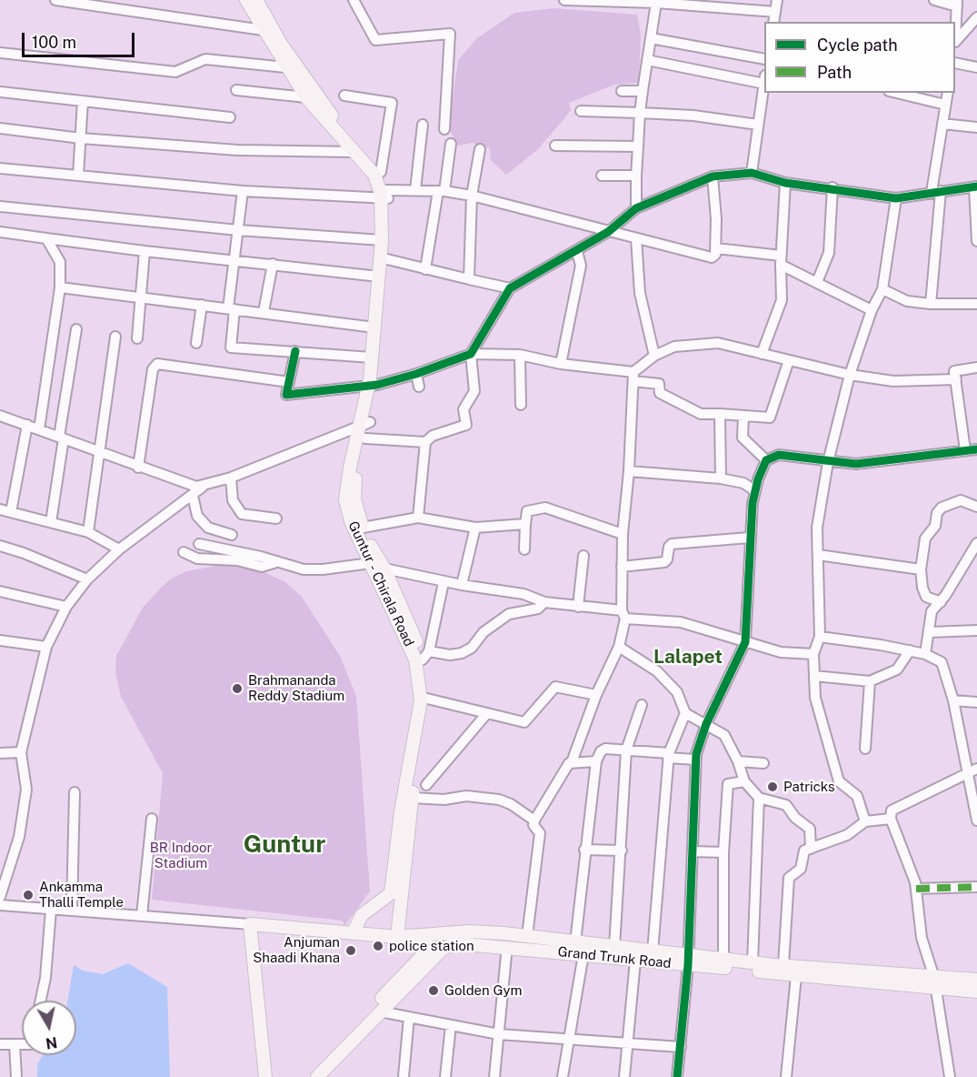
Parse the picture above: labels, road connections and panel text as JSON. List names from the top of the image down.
{
  "streets": {
    "main road": ["Guntur - Chirala Road", "Grand Trunk Road"]
  },
  "crossings": [
    ["Guntur - Chirala Road", "Grand Trunk Road"]
  ],
  "districts": ["Lalapet", "Guntur"],
  "parks": ["BR Indoor Stadium"],
  "places": [
    "Brahmananda Reddy Stadium",
    "Patricks",
    "Ankamma Thalli Temple",
    "police station",
    "Anjuman Shaadi Khana",
    "Golden Gym"
  ],
  "legend": ["Cycle path", "Path"],
  "scale_bar": "100 m",
  "north": "bottom"
}
